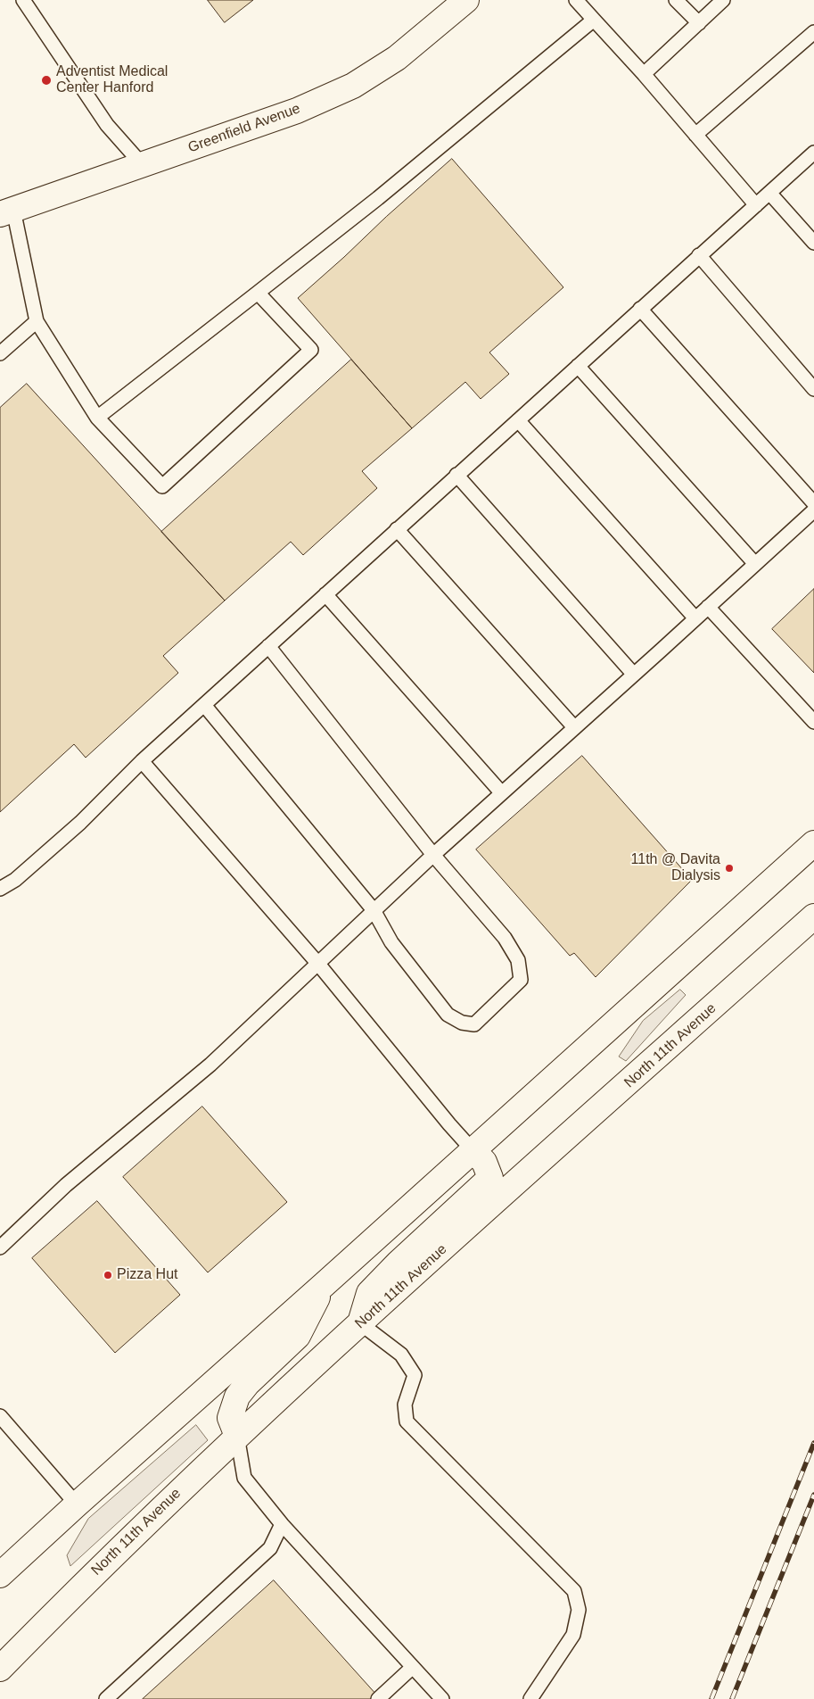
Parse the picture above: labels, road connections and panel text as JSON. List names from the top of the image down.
{
  "streets": {
    "main road": ["Greenfield Avenue", "North 11th Avenue"]
  },
  "places": ["Adventist Medical Center Hanford", "11th @ Davita Dialysis", "Pizza Hut"]
}
